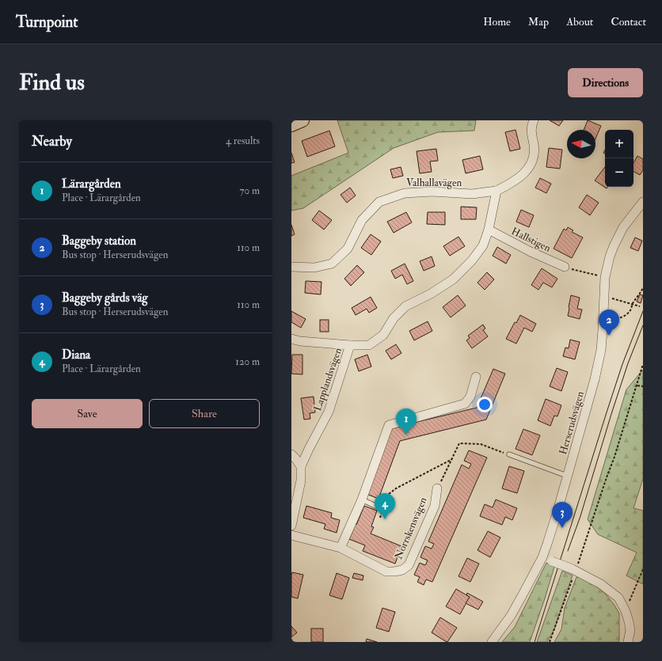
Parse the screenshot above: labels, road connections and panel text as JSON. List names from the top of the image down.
{
  "streets": {
    "street": [
      "Valhallavägen",
      "Hallstigen",
      "Lapplandsvägen",
      "Herserudsvägen",
      "Norrskensvägen"
    ]
  },
  "crossings": [
    ["Valhallavägen", "Lapplandsvägen"],
    ["Hallstigen", "Lapplandsvägen"]
  ],
  "north": "left",
  "page": {
    "header": "Turnpoint",
    "nav": [
      "Home",
      "Map",
      "About",
      "Contact"
    ],
    "buttons": [
      "Directions",
      ["Save", "Share"]
    ],
    "title": "Find us",
    "heading": ["Nearby", "4 results"],
    "map_buttons": ["+", "−"],
    "list": [
      {
        "mark": "1",
        "name": "Lärargården",
        "note": "Place · Lärargården",
        "value": "70 m"
      },
      {
        "mark": "2",
        "name": "Baggeby station",
        "note": "Bus stop · Herserudsvägen",
        "value": "110 m"
      },
      {
        "mark": "3",
        "name": "Baggeby gårds väg",
        "note": "Bus stop · Herserudsvägen",
        "value": "110 m"
      },
      {
        "mark": "4",
        "name": "Diana",
        "note": "Place · Lärargården",
        "value": "120 m"
      }
    ],
    "pins": [
      "2",
      "1",
      "4",
      "3"
    ]
  }
}
